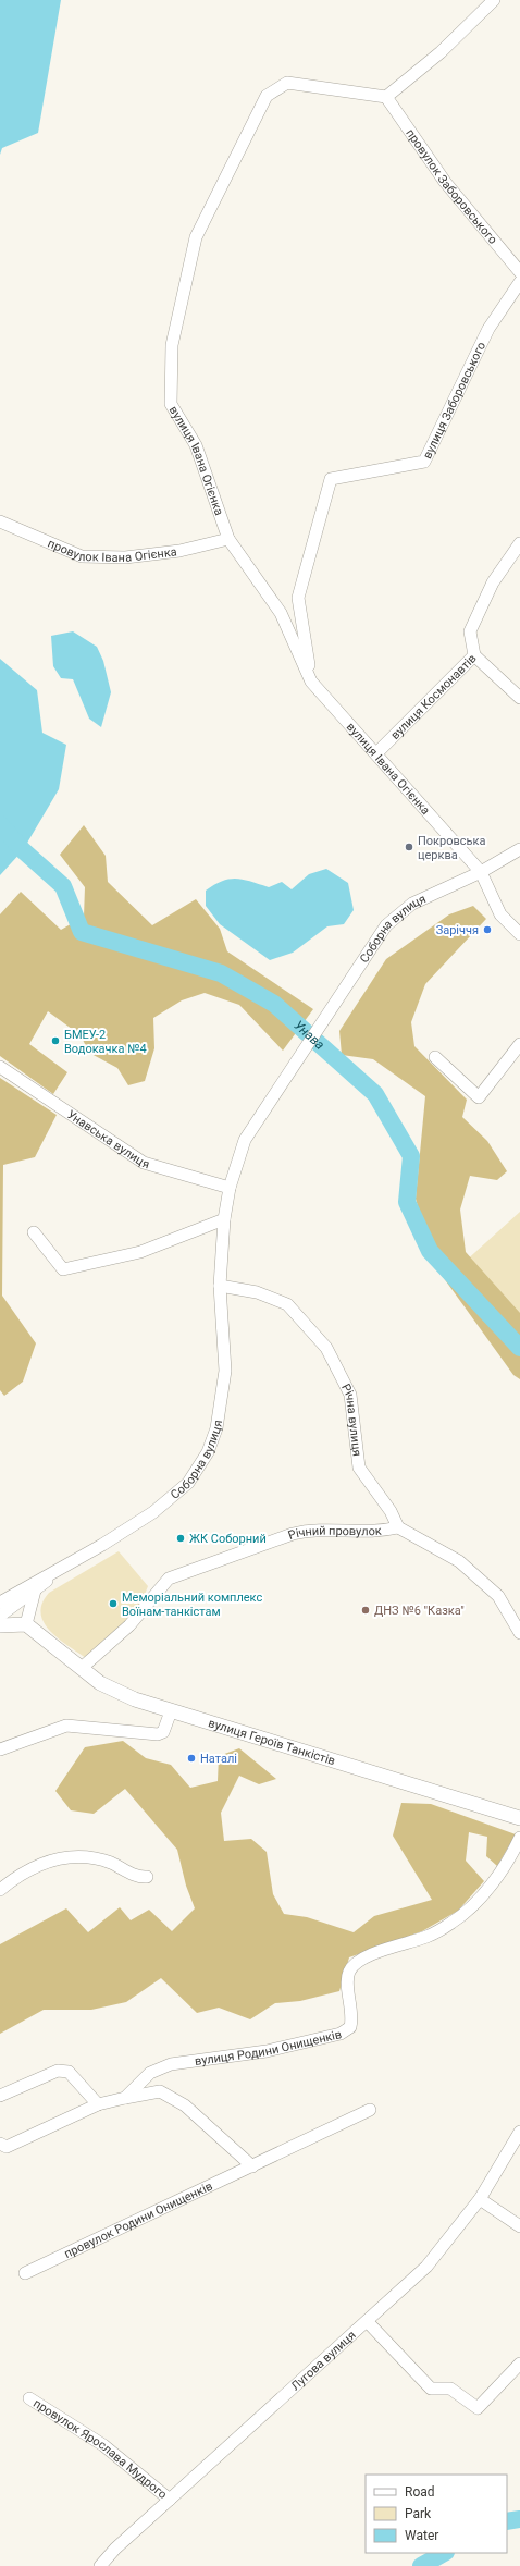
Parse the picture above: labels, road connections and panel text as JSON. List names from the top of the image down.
{
  "streets": {
    "main road": ["вулиця Героїв Танкістів"],
    "street": [
      "провулок Заборовського",
      "вулиця Заборовського",
      "вулиця Івана Огієнка",
      "провулок Івана Огієнка",
      "вулиця Космонавтів",
      "Соборна вулиця",
      "Унавська вулиця",
      "Річна вулиця",
      "Річний провулок",
      "вулиця Родини Онищенків",
      "провулок Родини Онищенків",
      "Лугова вулиця",
      "провулок Ярослава Мудрого"
    ]
  },
  "crossings": [
    ["провулок Заборовського", "вулиця Івана Огієнка"],
    ["вулиця Заборовського", "вулиця Івана Огієнка"],
    ["вулиця Івана Огієнка", "провулок Івана Огієнка"],
    ["вулиця Івана Огієнка", "вулиця Космонавтів"],
    ["вулиця Івана Огієнка", "Соборна вулиця"],
    ["Соборна вулиця", "Унавська вулиця"],
    ["Соборна вулиця", "Річна вулиця"],
    ["Річна вулиця", "Річний провулок"],
    ["Річний провулок", "вулиця Героїв Танкістів"],
    ["Лугова вулиця", "провулок Ярослава Мудрого"]
  ],
  "water": ["Унава"],
  "places": [
    "Покровська церква",
    "Заріччя",
    "БМЕУ-2 Водокачка №4",
    "ЖК Соборний",
    "Меморіальний комплекс Воїнам-танкістам",
    "ДНЗ №6 \"Казка\"",
    "Наталі"
  ],
  "legend": ["Road", "Park", "Water"]
}
